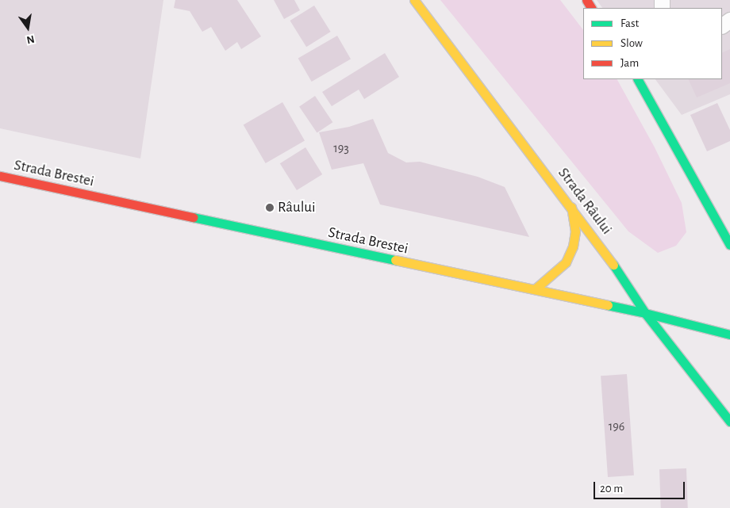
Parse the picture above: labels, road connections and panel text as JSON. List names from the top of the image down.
{
  "streets": {
    "main road": ["Strada Brestei", "Strada Râului"]
  },
  "crossings": [
    ["Strada Brestei", "Strada Râului"]
  ],
  "places": ["Râului"],
  "house_numbers": ["193", "196"],
  "legend": ["Fast", "Slow", "Jam"],
  "scale_bar": "20 m",
  "north": "bottom"
}
